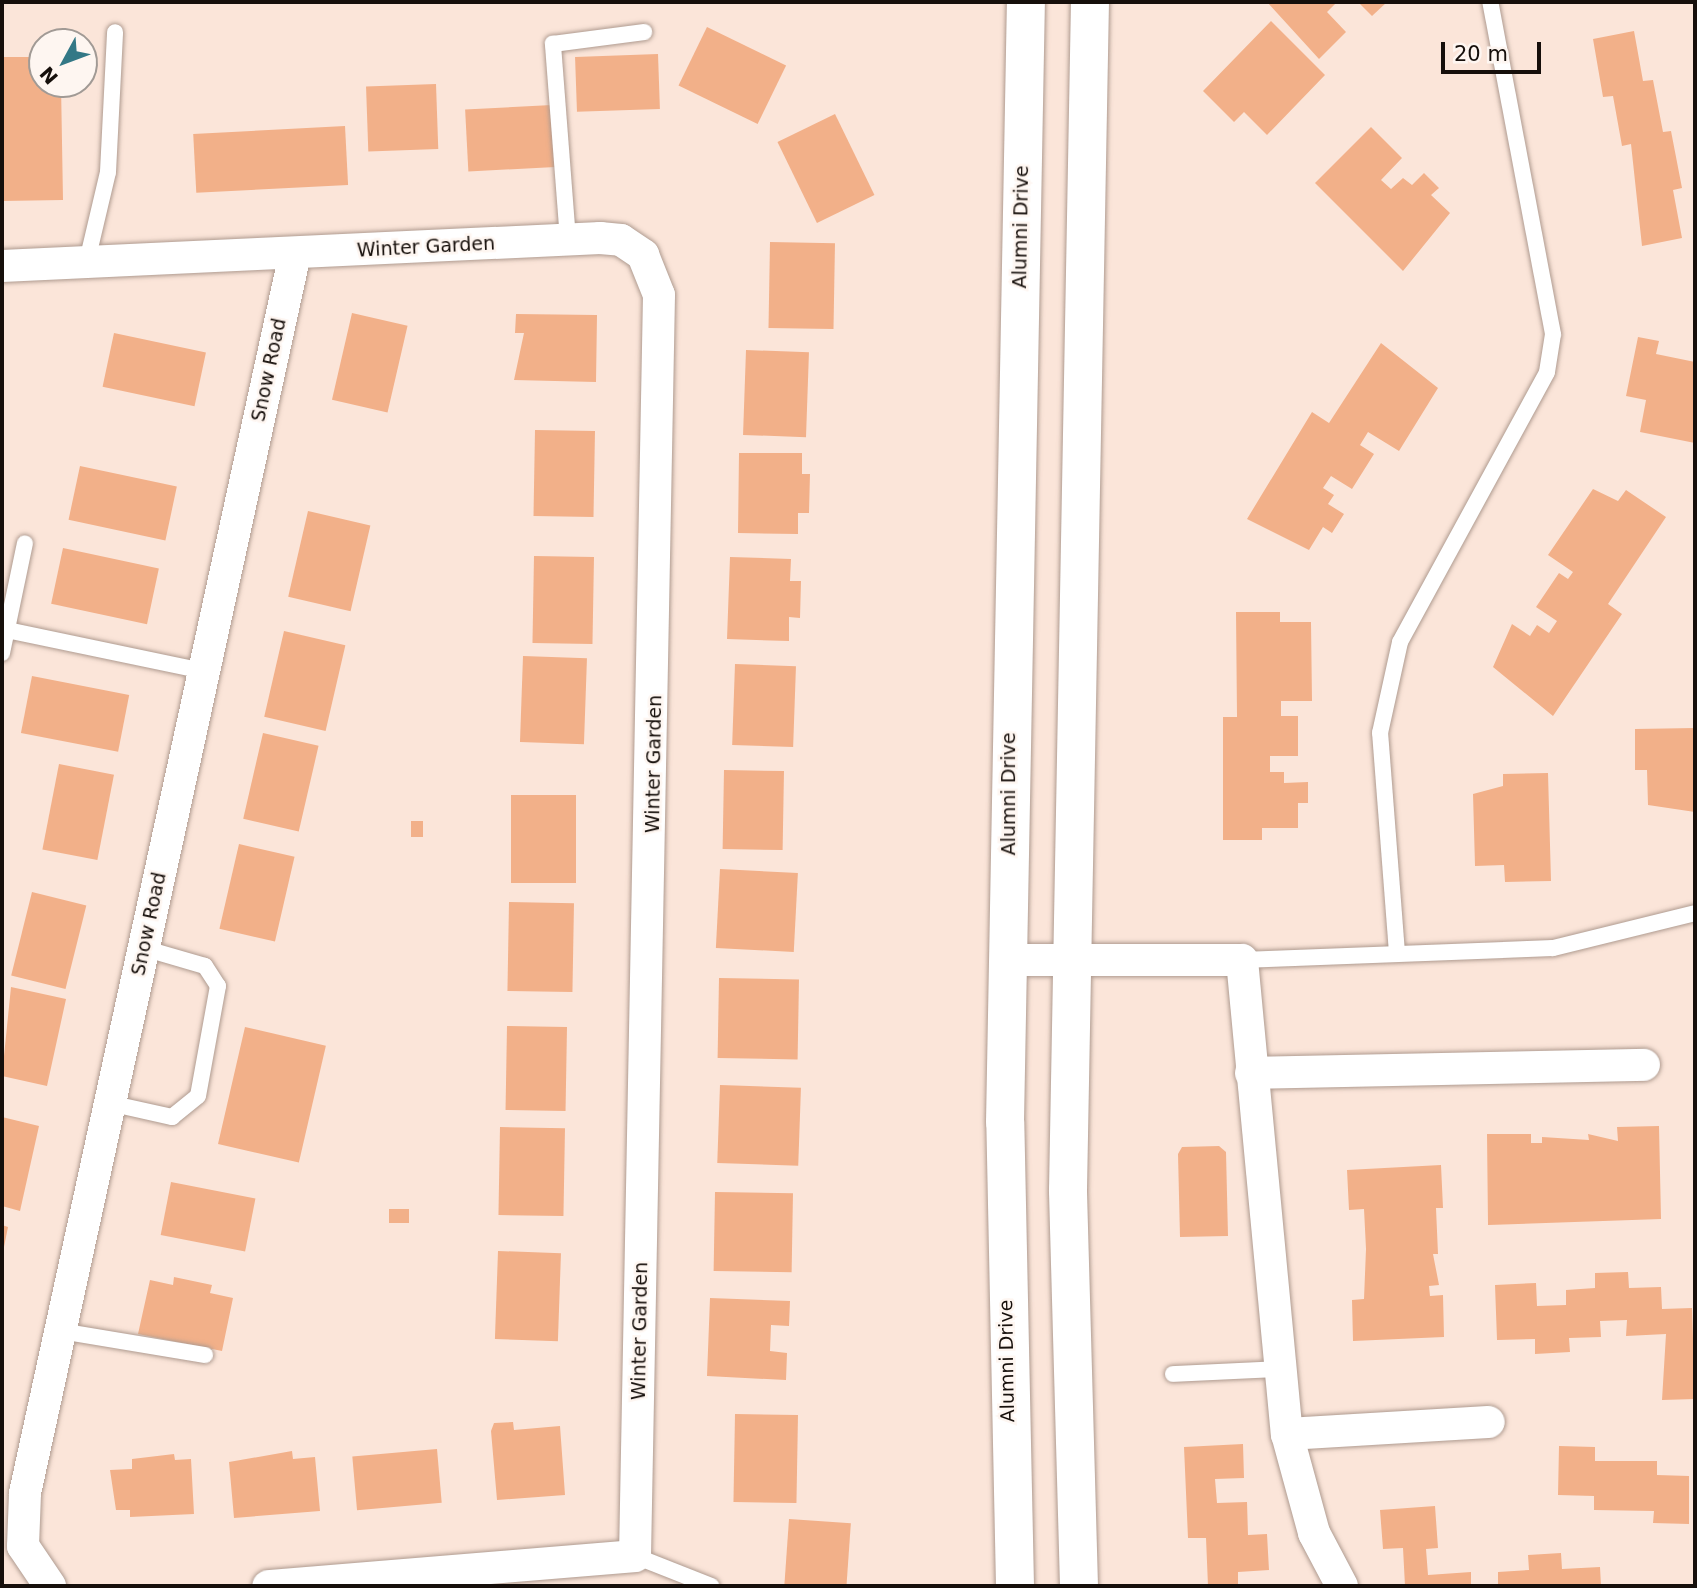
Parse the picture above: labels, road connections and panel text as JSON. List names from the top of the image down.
{
  "streets": {
    "main road": ["Alumni Drive"],
    "street": ["Winter Garden", "Snow Road"]
  },
  "crossings": [
    ["Winter Garden", "Snow Road"]
  ],
  "scale_bar": "20 m",
  "north": "bottom left"
}
